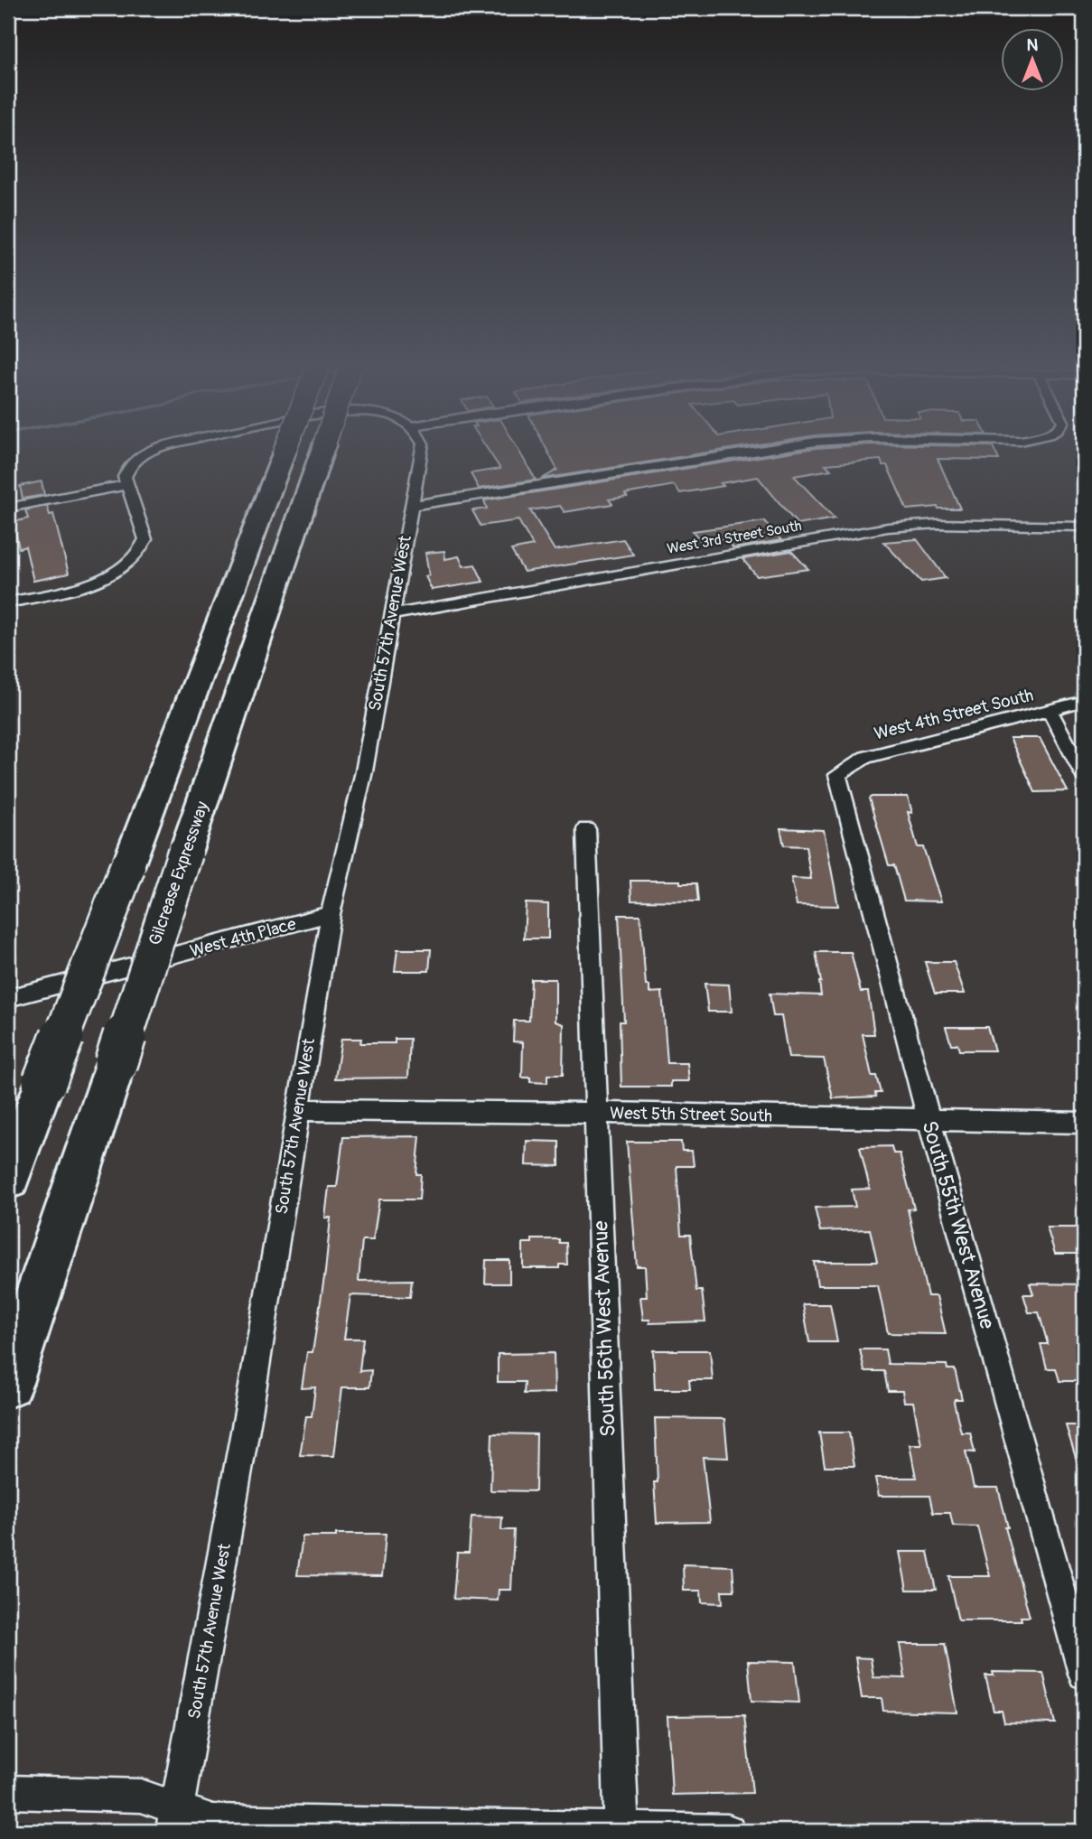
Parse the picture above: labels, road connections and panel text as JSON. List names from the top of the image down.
{
  "streets": {
    "highway": ["Gilcrease Expressway"],
    "street": [
      "West 3rd Street South",
      "South 57th Avenue West",
      "West 4th Street South",
      "West 4th Place",
      "West 5th Street South",
      "South 55th West Avenue",
      "South 56th West Avenue"
    ]
  },
  "crossings": [
    ["West 3rd Street South", "South 57th Avenue West"],
    ["South 57th Avenue West", "West 4th Place"],
    ["South 57th Avenue West", "West 5th Street South"],
    ["West 4th Street South", "South 55th West Avenue"],
    ["West 5th Street South", "South 55th West Avenue"],
    ["West 5th Street South", "South 56th West Avenue"]
  ],
  "north": "top"
}
